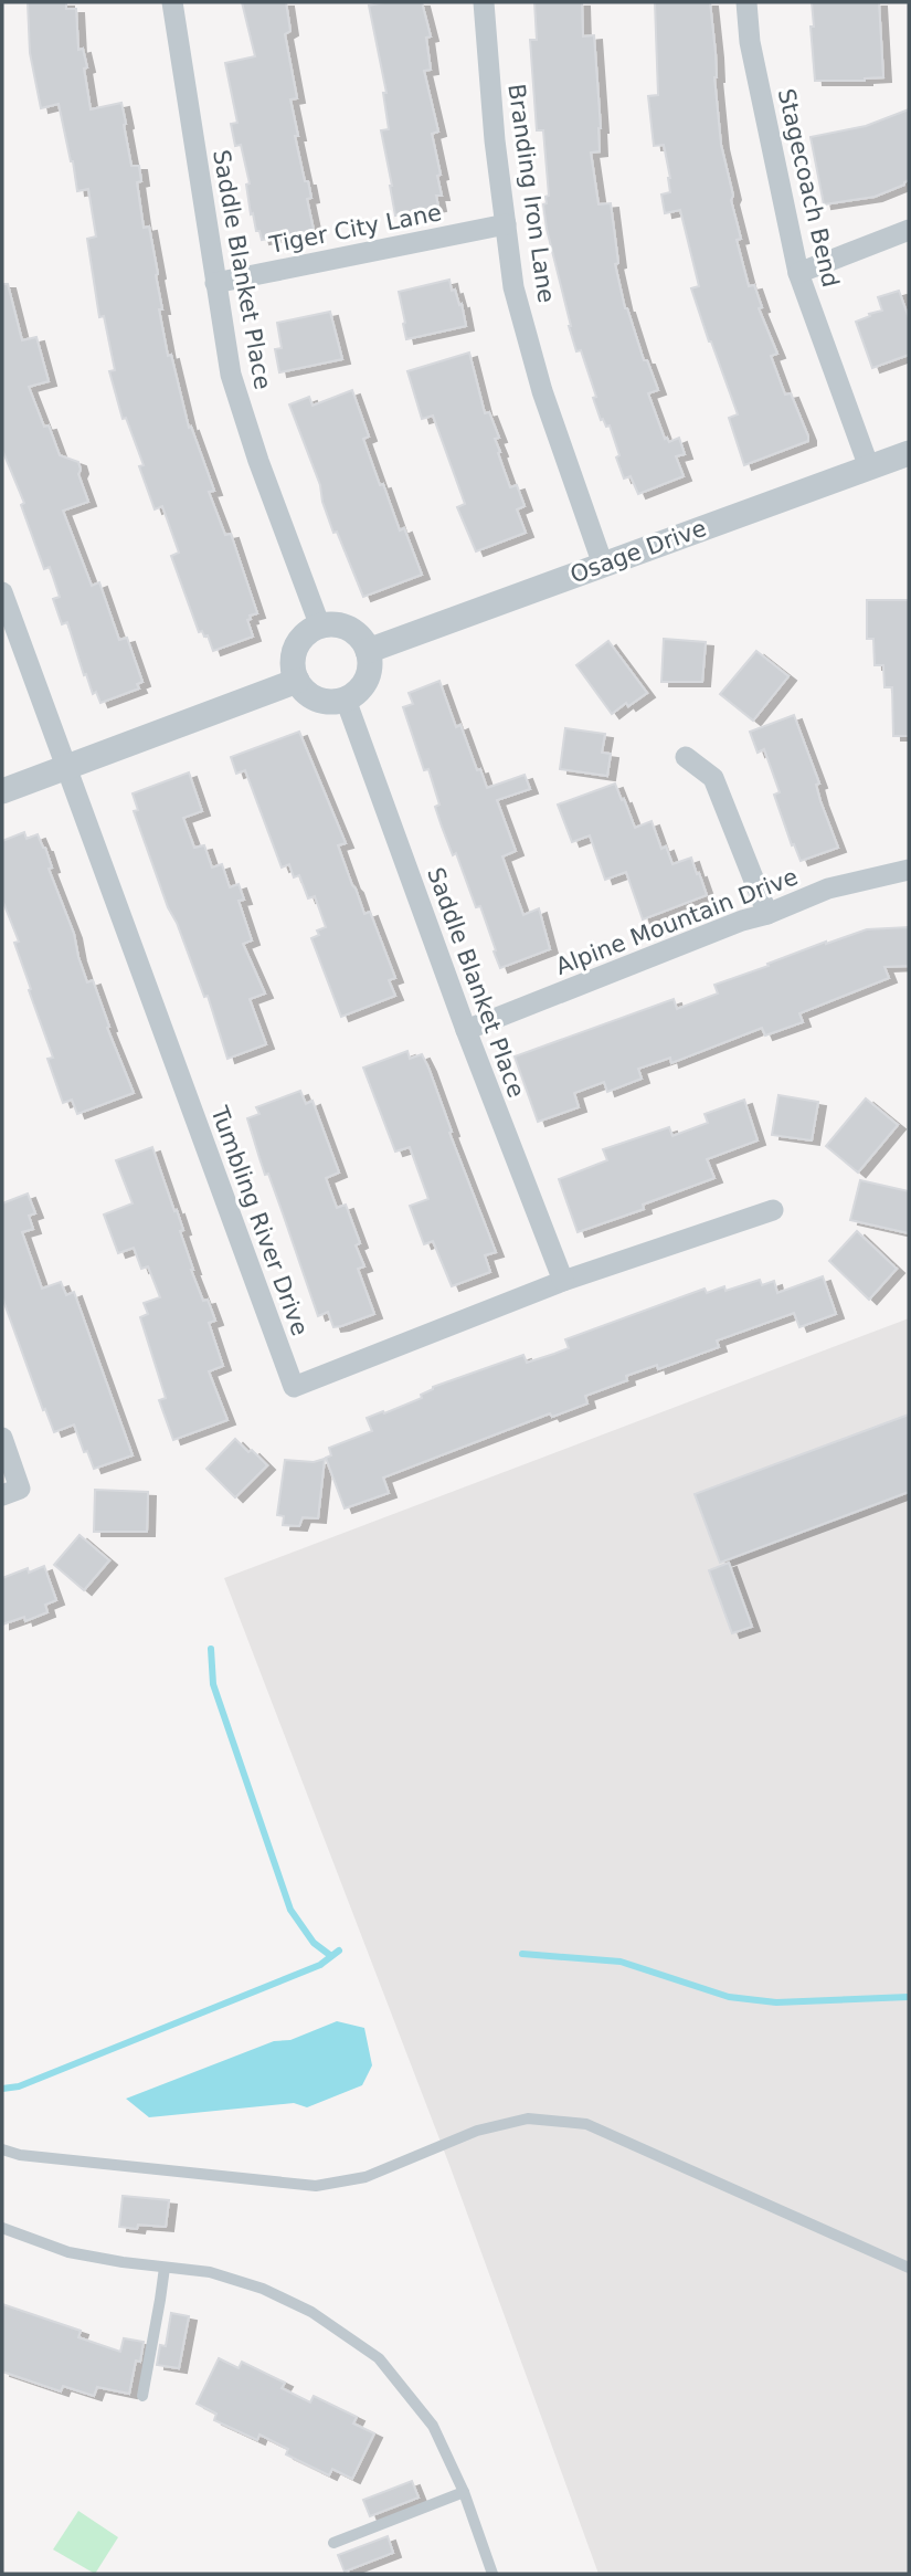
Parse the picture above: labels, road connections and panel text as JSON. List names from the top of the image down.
{
  "streets": {
    "street": [
      "Stagecoach Bend",
      "Branding Iron Lane",
      "Tiger City Lane",
      "Saddle Blanket Place",
      "Osage Drive",
      "Alpine Mountain Drive",
      "Tumbling River Drive"
    ]
  },
  "crossings": [
    ["Stagecoach Bend", "Osage Drive"],
    ["Branding Iron Lane", "Tiger City Lane"],
    ["Branding Iron Lane", "Osage Drive"],
    ["Tiger City Lane", "Saddle Blanket Place"],
    ["Saddle Blanket Place", "Osage Drive"],
    ["Saddle Blanket Place", "Alpine Mountain Drive"],
    ["Saddle Blanket Place", "Tumbling River Drive"]
  ]
}
